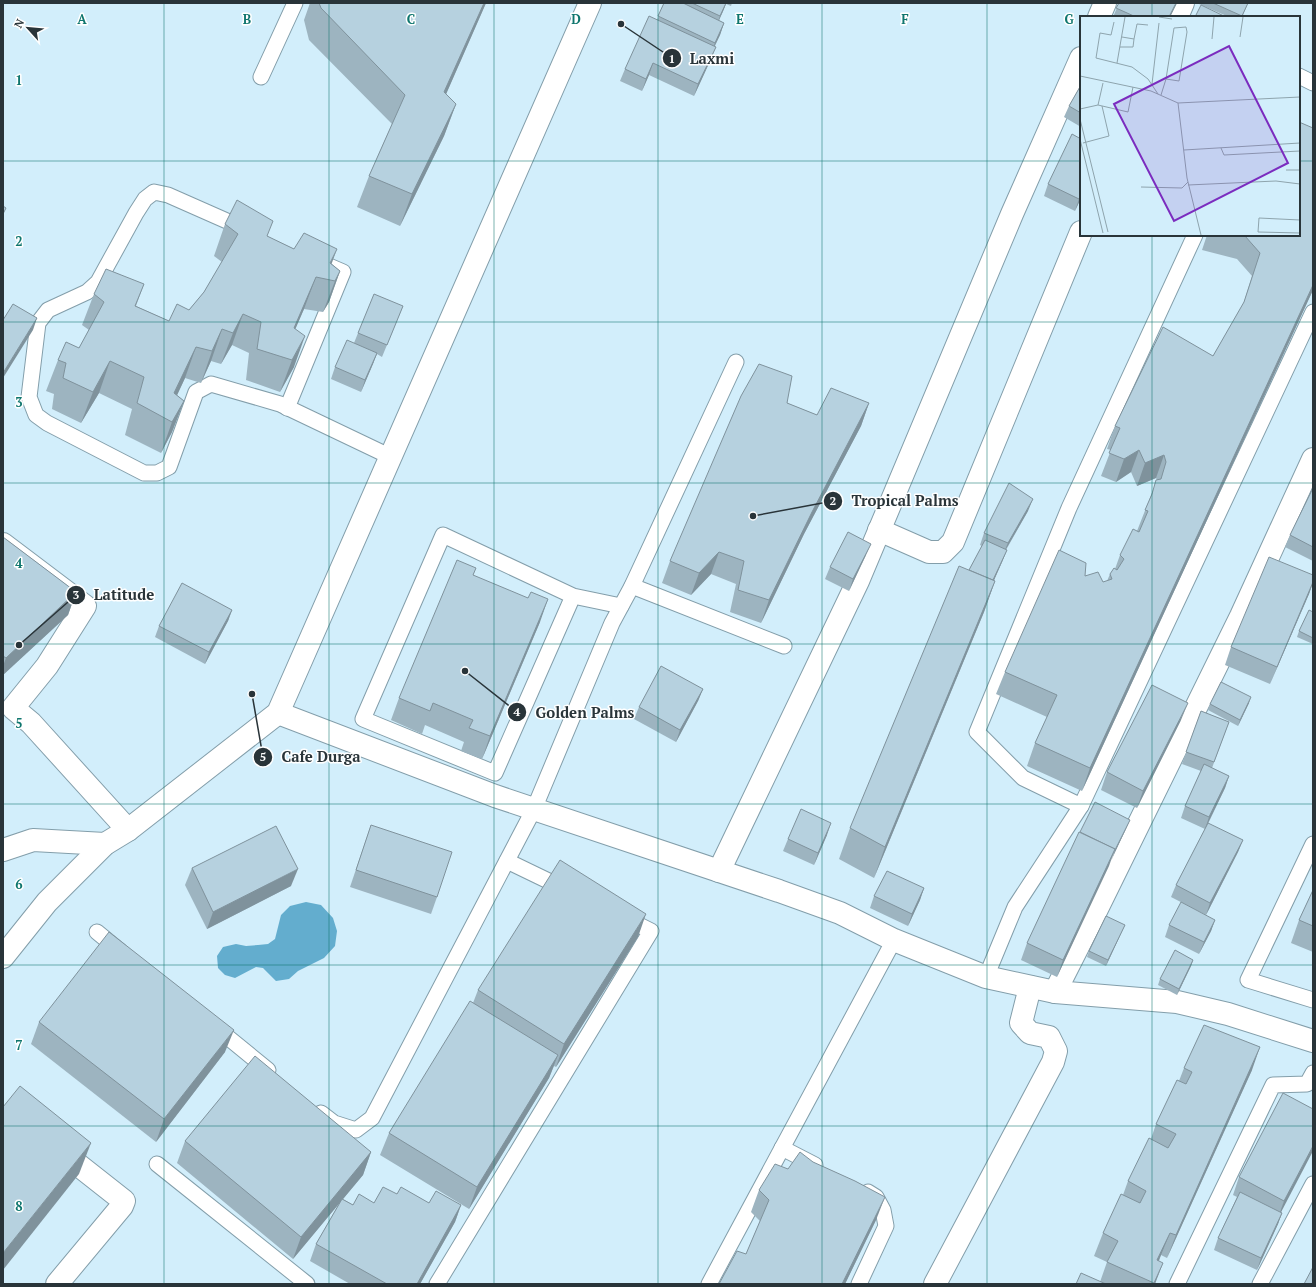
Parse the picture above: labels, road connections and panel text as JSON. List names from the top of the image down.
{
  "places": [
    "Laxmi",
    "Tropical Palms",
    "Latitude",
    "Golden Palms",
    "Cafe Durga"
  ],
  "north": "top left",
  "grid": {
    "columns": [
      "A",
      "B",
      "C",
      "D",
      "E",
      "F",
      "G"
    ],
    "rows": [
      "1",
      "2",
      "3",
      "4",
      "5",
      "6",
      "7",
      "8"
    ]
  }
}
